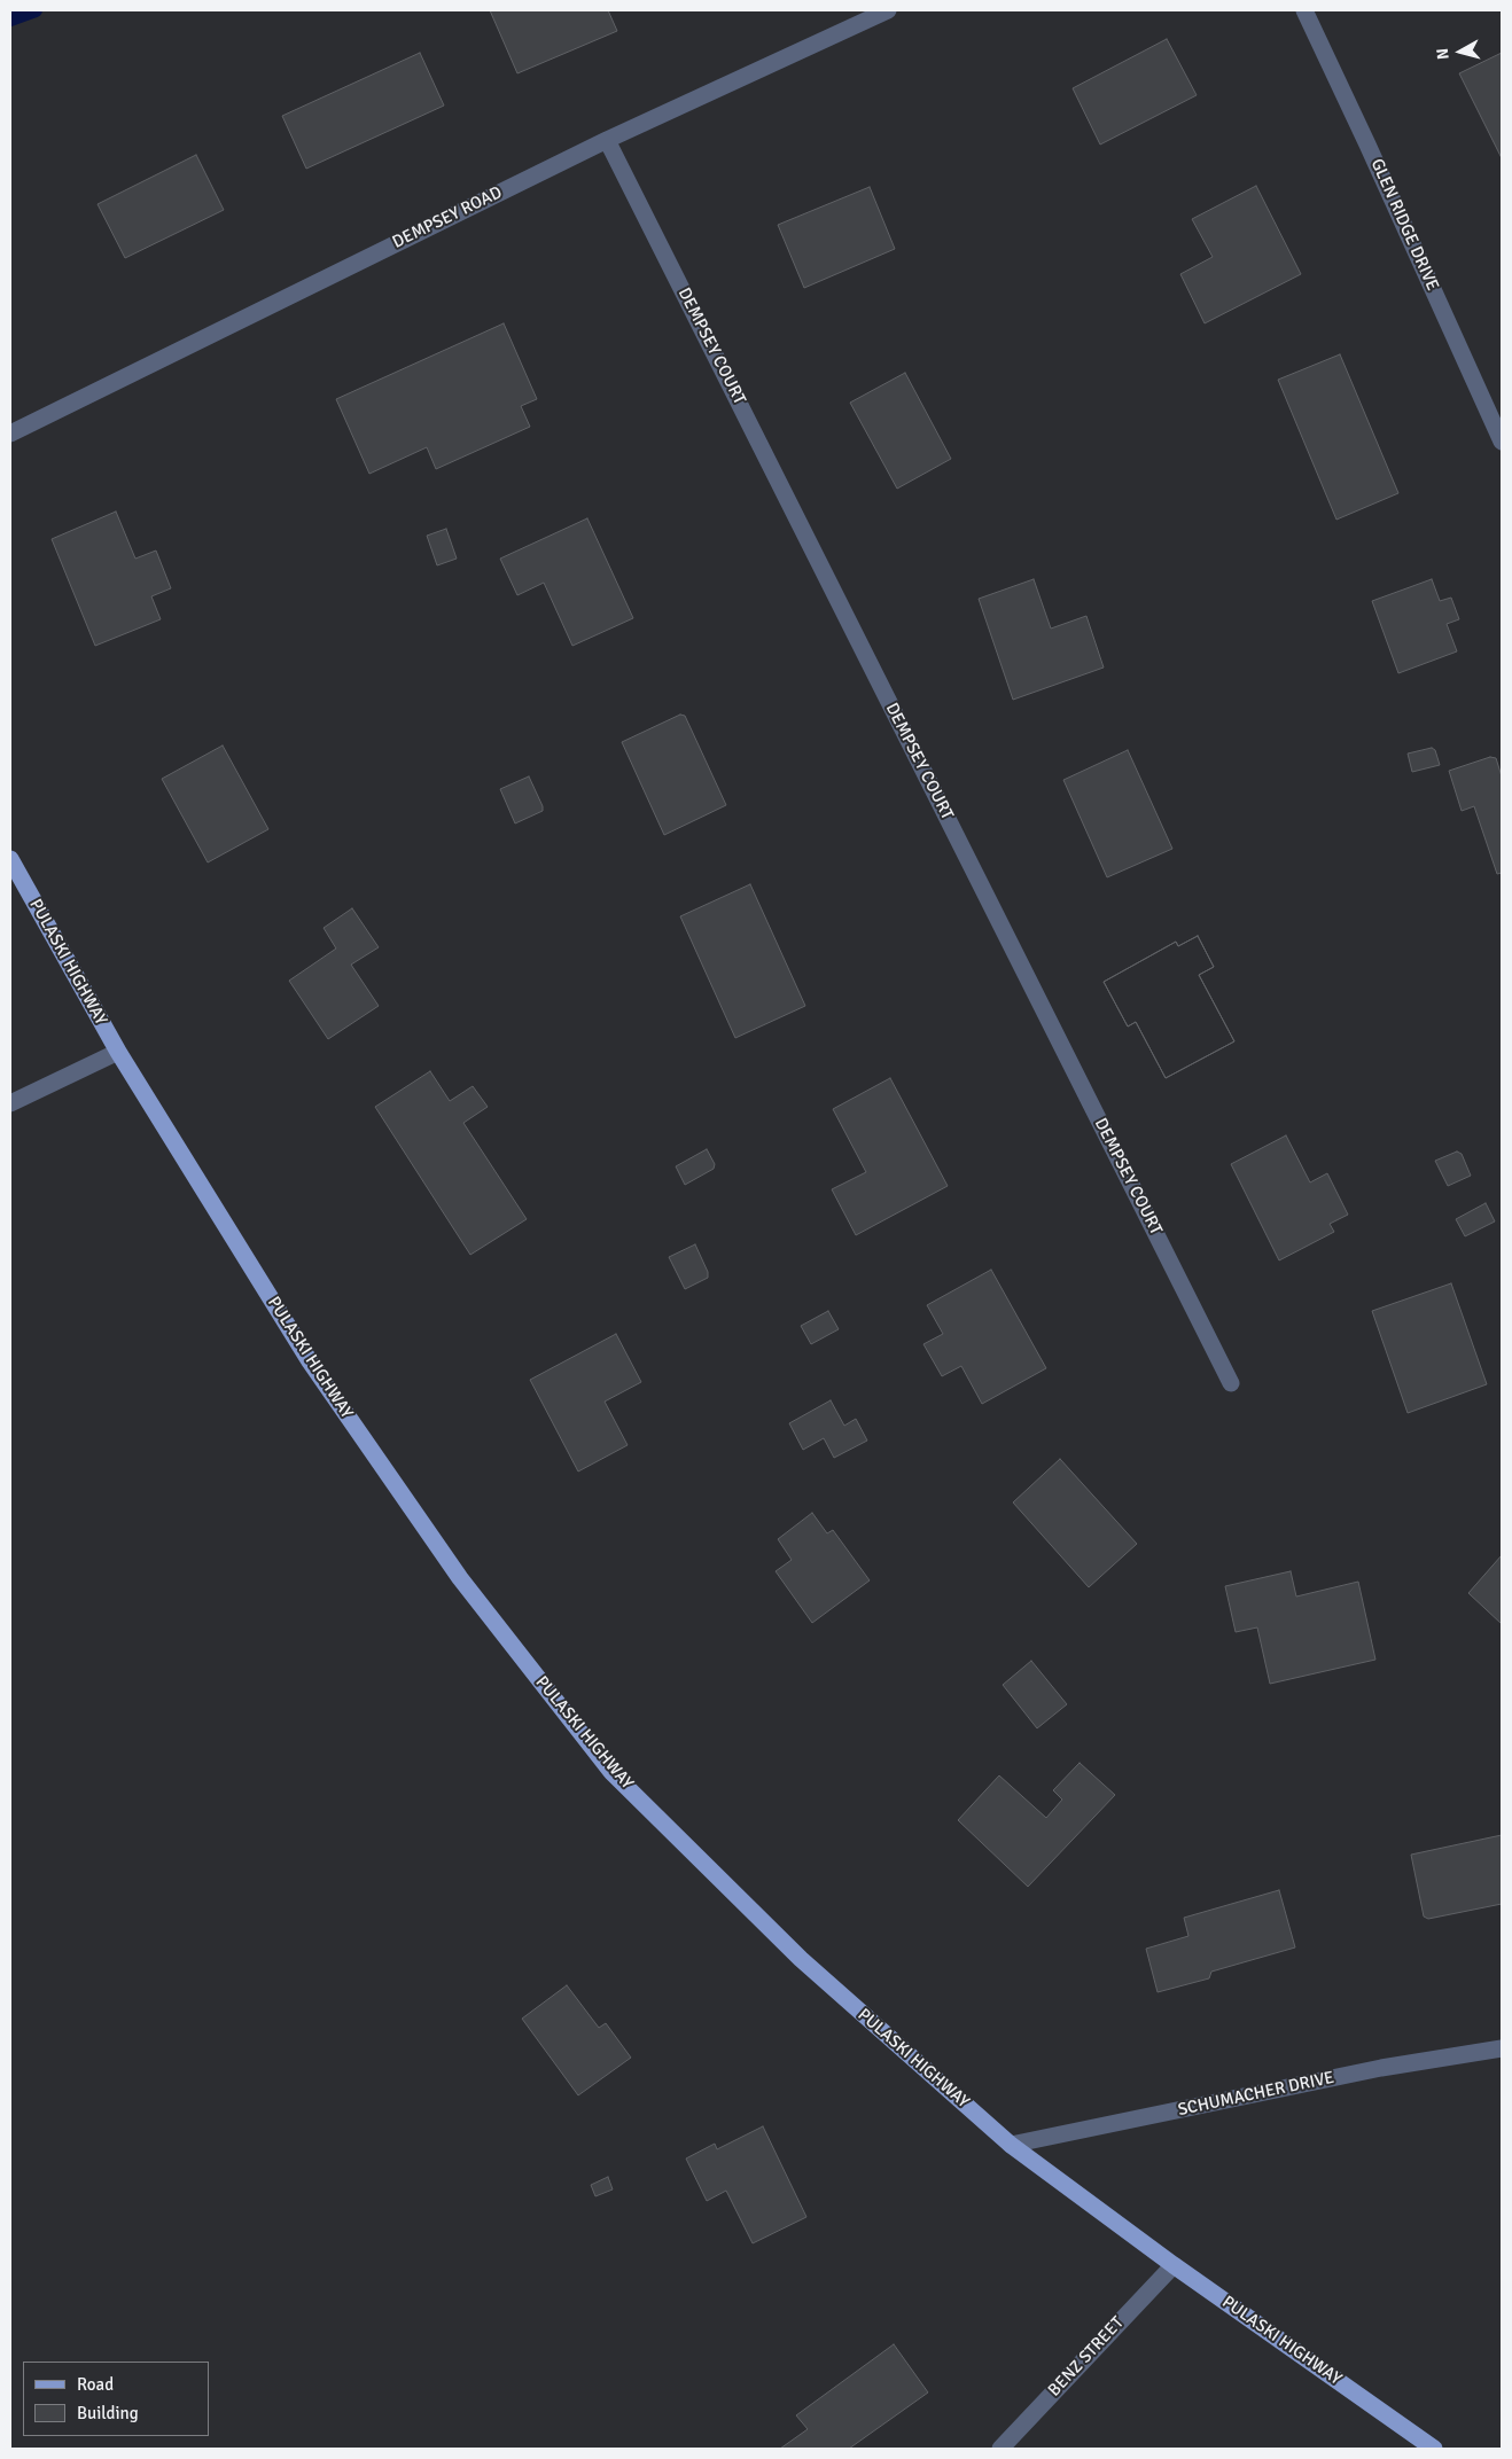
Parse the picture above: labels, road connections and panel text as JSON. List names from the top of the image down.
{
  "streets": {
    "main road": ["PULASKI HIGHWAY"],
    "street": [
      "DEMPSEY ROAD",
      "GLEN RIDGE DRIVE",
      "DEMPSEY COURT",
      "SCHUMACHER DRIVE",
      "BENZ STREET"
    ]
  },
  "crossings": [
    ["DEMPSEY ROAD", "DEMPSEY COURT"],
    ["PULASKI HIGHWAY", "SCHUMACHER DRIVE"],
    ["PULASKI HIGHWAY", "BENZ STREET"]
  ],
  "legend": ["Road", "Building"],
  "north": "left"
}
